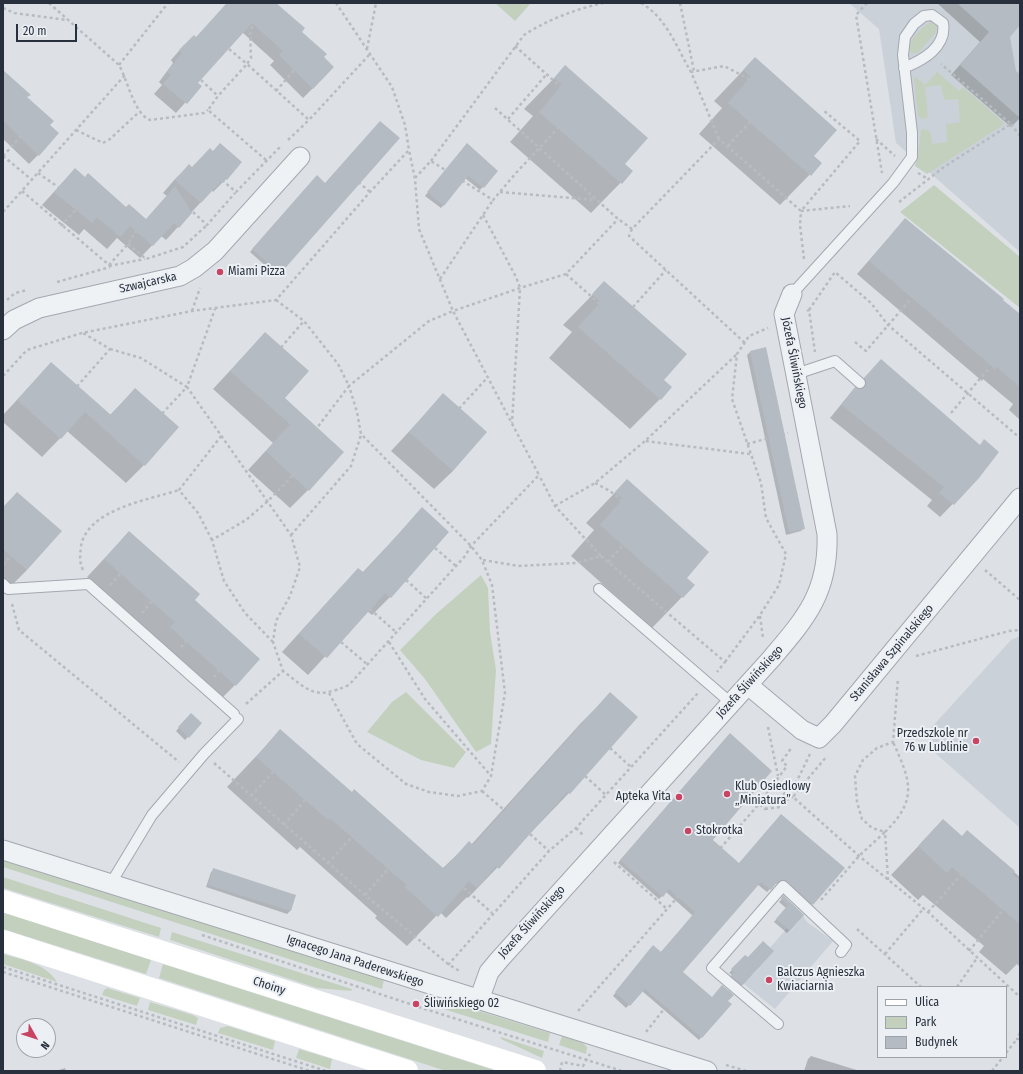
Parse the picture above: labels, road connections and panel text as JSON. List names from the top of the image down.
{
  "streets": {
    "street": [
      "Szwajcarska",
      "Józefa Śliwińskiego",
      "Stanisława Szpinalskiego",
      "Ignacego Jana Paderewskiego",
      "Choiny"
    ]
  },
  "crossings": [
    ["Józefa Śliwińskiego", "Ignacego Jana Paderewskiego"]
  ],
  "places": [
    "Miami Pizza",
    "Przedszkole nr 76 w Lublinie",
    "Klub Osiedlowy „Miniatura”",
    "Apteka Vita",
    "Stokrotka",
    "Balczus Agnieszka Kwiaciarnia",
    "Śliwińskiego 02"
  ],
  "legend": ["Ulica", "Park", "Budynek"],
  "scale_bar": "20 m",
  "north": "bottom right"
}
